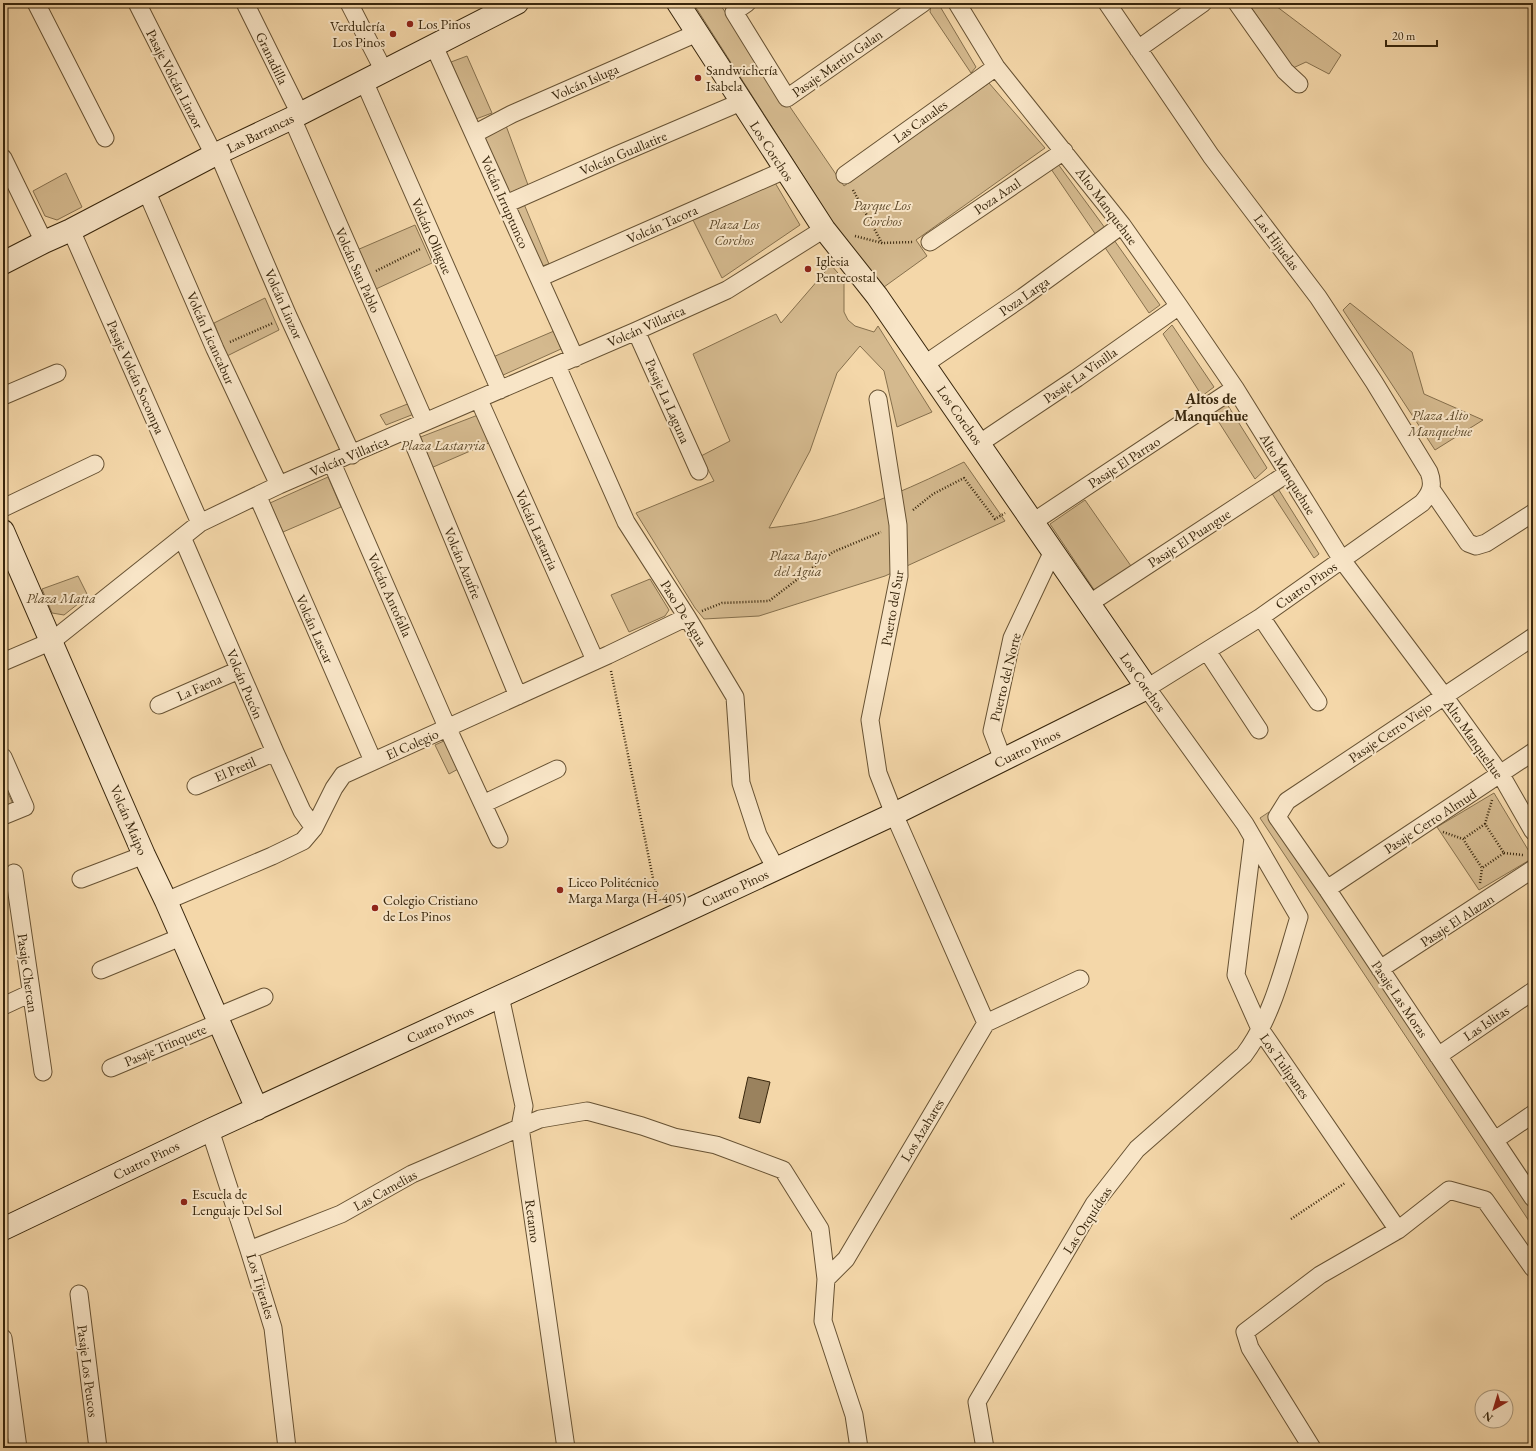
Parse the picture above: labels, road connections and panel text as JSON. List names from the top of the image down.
{
  "streets": {
    "street": [
      "Granadilla",
      "Pasaje Martin Galan",
      "Pasaje Volcán Linzor",
      "Volcán Isluga",
      "Las Canales",
      "Las Barrancas",
      "Los Corchos",
      "Volcán Guallatire",
      "Poza Azul",
      "Volcán Irruptunco",
      "Alto Manquehue",
      "Volcán Tacora",
      "Volcán Ollague",
      "Las Hijuelas",
      "Volcán San Pablo",
      "Poza Larga",
      "Volcán Linzor",
      "Volcán Villarica",
      "Volcán Licancabur",
      "Pasaje La Vinilla",
      "Pasaje Volcán Socompa",
      "Pasaje La Laguna",
      "Pasaje El Parrao",
      "Volcán Lastarria",
      "Pasaje El Puangue",
      "Volcán Azufre",
      "Cuatro Pinos",
      "Volcán Antofalla",
      "Puerto del Sur",
      "Paso De Agua",
      "Volcán Lascar",
      "Puerto del Norte",
      "Volcán Pucón",
      "La Faena",
      "Pasaje Cerro Viejo",
      "El Colegio",
      "El Pretil",
      "Volcán Maipo",
      "Pasaje Cerro Almud",
      "Pasaje El Alazan",
      "Pasaje Chercan",
      "Pasaje Las Moras",
      "Las Islitas",
      "Pasaje Trinquete",
      "Los Tulipanes",
      "Los Azahares",
      "Las Camelias",
      "Las Orquídeas",
      "Retamo",
      "Los Tijerales",
      "Pasaje Los Peucos"
    ]
  },
  "crossings": [
    ["Granadilla", "Las Barrancas"],
    ["Granadilla", "Volcán San Pablo"],
    ["Pasaje Volcán Linzor", "Las Barrancas"],
    ["Pasaje Volcán Linzor", "Volcán Linzor"],
    ["Volcán Isluga", "Los Corchos"],
    ["Volcán Isluga", "Volcán Irruptunco"],
    ["Las Canales", "Alto Manquehue"],
    ["Las Barrancas", "Volcán Irruptunco"],
    ["Las Barrancas", "Volcán Ollague"],
    ["Las Barrancas", "Volcán San Pablo"],
    ["Las Barrancas", "Volcán Linzor"],
    ["Las Barrancas", "Volcán Licancabur"],
    ["Las Barrancas", "Pasaje Volcán Socompa"],
    ["Los Corchos", "Volcán Guallatire"],
    ["Los Corchos", "Volcán Tacora"],
    ["Los Corchos", "Poza Larga"],
    ["Los Corchos", "Volcán Villarica"],
    ["Los Corchos", "Pasaje La Vinilla"],
    ["Los Corchos", "Pasaje El Parrao"],
    ["Los Corchos", "Pasaje El Puangue"],
    ["Los Corchos", "Cuatro Pinos"],
    ["Los Corchos", "Puerto del Norte"],
    ["Los Corchos", "Los Tulipanes"],
    ["Volcán Guallatire", "Volcán Irruptunco"],
    ["Poza Azul", "Alto Manquehue"],
    ["Volcán Irruptunco", "Volcán Tacora"],
    ["Volcán Irruptunco", "Volcán Villarica"],
    ["Alto Manquehue", "Poza Larga"],
    ["Alto Manquehue", "Pasaje La Vinilla"],
    ["Alto Manquehue", "Pasaje El Parrao"],
    ["Alto Manquehue", "Pasaje El Puangue"],
    ["Alto Manquehue", "Cuatro Pinos"],
    ["Alto Manquehue", "Pasaje Cerro Viejo"],
    ["Alto Manquehue", "Pasaje Cerro Almud"],
    ["Volcán Ollague", "Volcán Villarica"],
    ["Las Hijuelas", "Cuatro Pinos"],
    ["Volcán San Pablo", "Volcán Villarica"],
    ["Volcán Linzor", "Volcán Villarica"],
    ["Volcán Villarica", "Volcán Licancabur"],
    ["Volcán Villarica", "Pasaje Volcán Socompa"],
    ["Volcán Villarica", "Pasaje La Laguna"],
    ["Volcán Villarica", "Volcán Lastarria"],
    ["Volcán Villarica", "Volcán Azufre"],
    ["Volcán Villarica", "Volcán Antofalla"],
    ["Volcán Villarica", "Paso De Agua"],
    ["Volcán Villarica", "Volcán Lascar"],
    ["Volcán Villarica", "Volcán Pucón"],
    ["Volcán Villarica", "Volcán Maipo"],
    ["Volcán Lastarria", "El Colegio"],
    ["Volcán Azufre", "El Colegio"],
    ["Cuatro Pinos", "Puerto del Sur"],
    ["Cuatro Pinos", "Paso De Agua"],
    ["Cuatro Pinos", "Puerto del Norte"],
    ["Cuatro Pinos", "Volcán Maipo"],
    ["Cuatro Pinos", "Retamo"],
    ["Cuatro Pinos", "Los Tijerales"],
    ["Volcán Antofalla", "El Colegio"],
    ["Paso De Agua", "El Colegio"],
    ["Volcán Lascar", "El Colegio"],
    ["Volcán Pucón", "La Faena"],
    ["Volcán Pucón", "El Colegio"],
    ["Volcán Pucón", "El Pretil"],
    ["Pasaje Cerro Viejo", "Pasaje Las Moras"],
    ["El Colegio", "Volcán Maipo"],
    ["Volcán Maipo", "Pasaje Trinquete"],
    ["Pasaje Cerro Almud", "Pasaje Las Moras"],
    ["Pasaje El Alazan", "Pasaje Las Moras"],
    ["Pasaje Las Moras", "Las Islitas"],
    ["Los Tulipanes", "Las Orquídeas"],
    ["Los Azahares", "Las Camelias"],
    ["Las Camelias", "Retamo"],
    ["Las Camelias", "Los Tijerales"]
  ],
  "districts": ["Altos de Manquehue"],
  "parks": [
    "Parque Los Corchos",
    "Plaza Los Corchos",
    "Plaza Alto Manquehue",
    "Plaza Lastarria",
    "Plaza Bajo del Agua",
    "Plaza Matta"
  ],
  "places": [
    "Los Pinos",
    "Verdulería Los Pinos",
    "Sandwichería Isabela",
    "Iglesia Pentecostal",
    "Liceo Politécnico Marga Marga (H-405)",
    "Colegio Cristiano de Los Pinos",
    "Escuela de Lenguaje Del Sol"
  ],
  "scale_bar": "20 m",
  "north": "bottom left"
}
